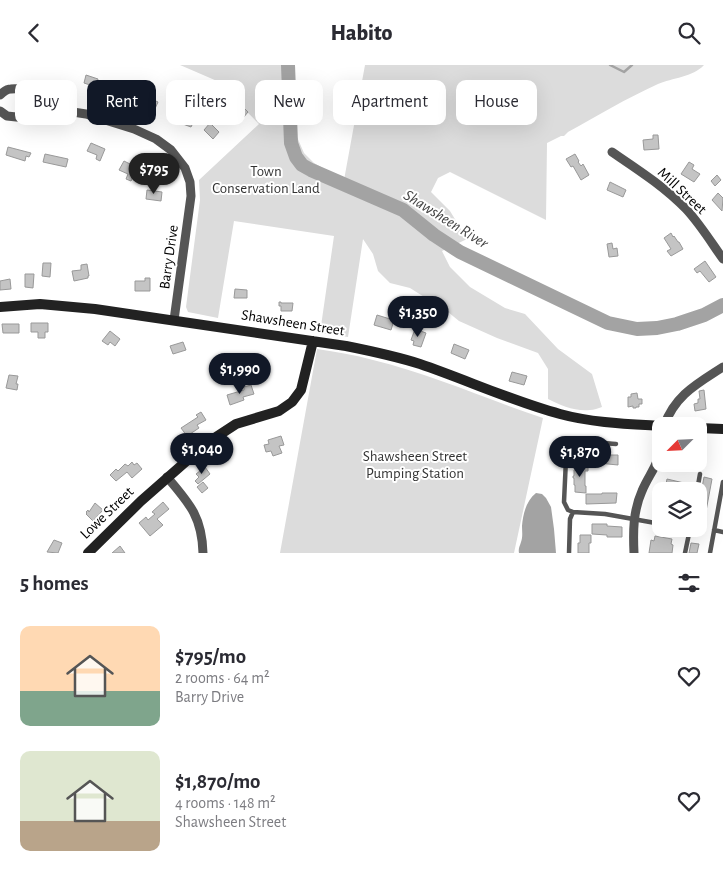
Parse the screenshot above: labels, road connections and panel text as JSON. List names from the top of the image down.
{
  "streets": {
    "main road": ["Shawsheen Street", "Lowe Street"],
    "street": ["Mill Street", "Barry Drive"]
  },
  "crossings": [
    ["Barry Drive", "Shawsheen Street"],
    ["Shawsheen Street", "Lowe Street"]
  ],
  "water": ["Shawsheen River"],
  "parks": ["Town Conservation Land", "Shawsheen Street Pumping Station"],
  "north": "bottom left",
  "page": {
    "header": "Habito",
    "chip": [
      "Buy",
      "Rent",
      "Filters",
      "New",
      "Apartment",
      "House"
    ],
    "price": [
      "$795",
      "$1,350",
      "$1,990",
      "$1,040",
      "$1,870"
    ],
    "heading": "5 homes",
    "list": [
      {
        "name": "$795/mo",
        "note": "2 rooms · 64 m² · Barry Drive"
      },
      {
        "name": "$1,870/mo",
        "note": "4 rooms · 148 m² · Shawsheen Street"
      }
    ]
  }
}
